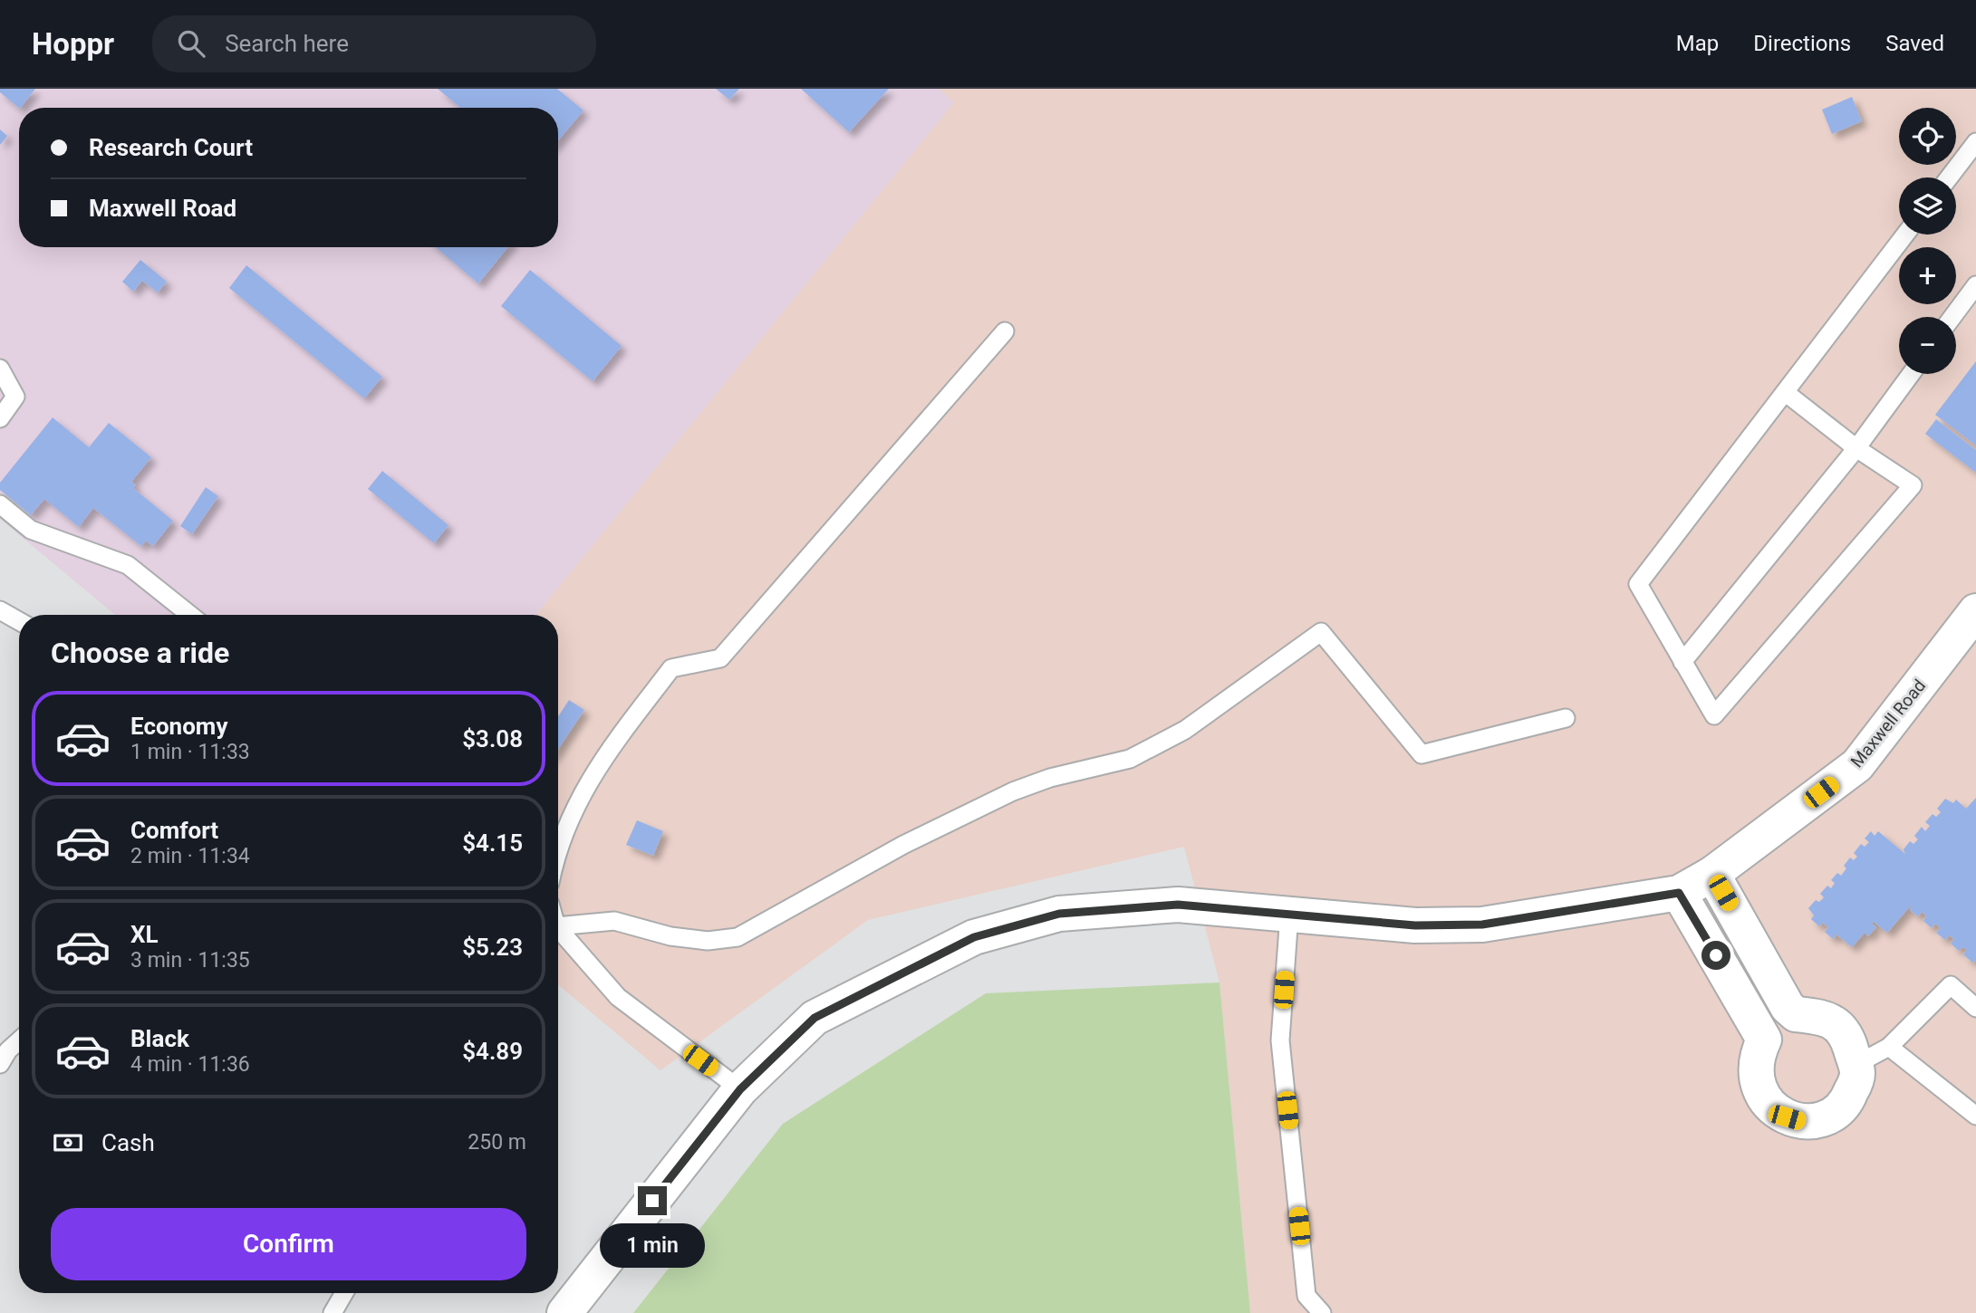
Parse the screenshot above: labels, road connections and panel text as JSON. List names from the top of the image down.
{
  "streets": {
    "street": ["Maxwell Road"]
  },
  "page": {
    "header": "Hoppr",
    "search": "Search here",
    "nav": ["Map", "Directions", "Saved"],
    "map_buttons": ["+", "−"],
    "banner": ["Research Court", "Maxwell Road"],
    "heading": "Choose a ride",
    "list": [
      {
        "name": "Economy",
        "note": "1 min · 11:33",
        "value": "$3.08"
      },
      {
        "name": "Comfort",
        "note": "2 min · 11:34",
        "value": "$4.15"
      },
      {
        "name": "XL",
        "note": "3 min · 11:35",
        "value": "$5.23"
      },
      {
        "name": "Black",
        "note": "4 min · 11:36",
        "value": "$4.89"
      }
    ],
    "pay": ["Cash", "250 m"],
    "buttons": "Confirm",
    "bubble": "1 min"
  }
}
